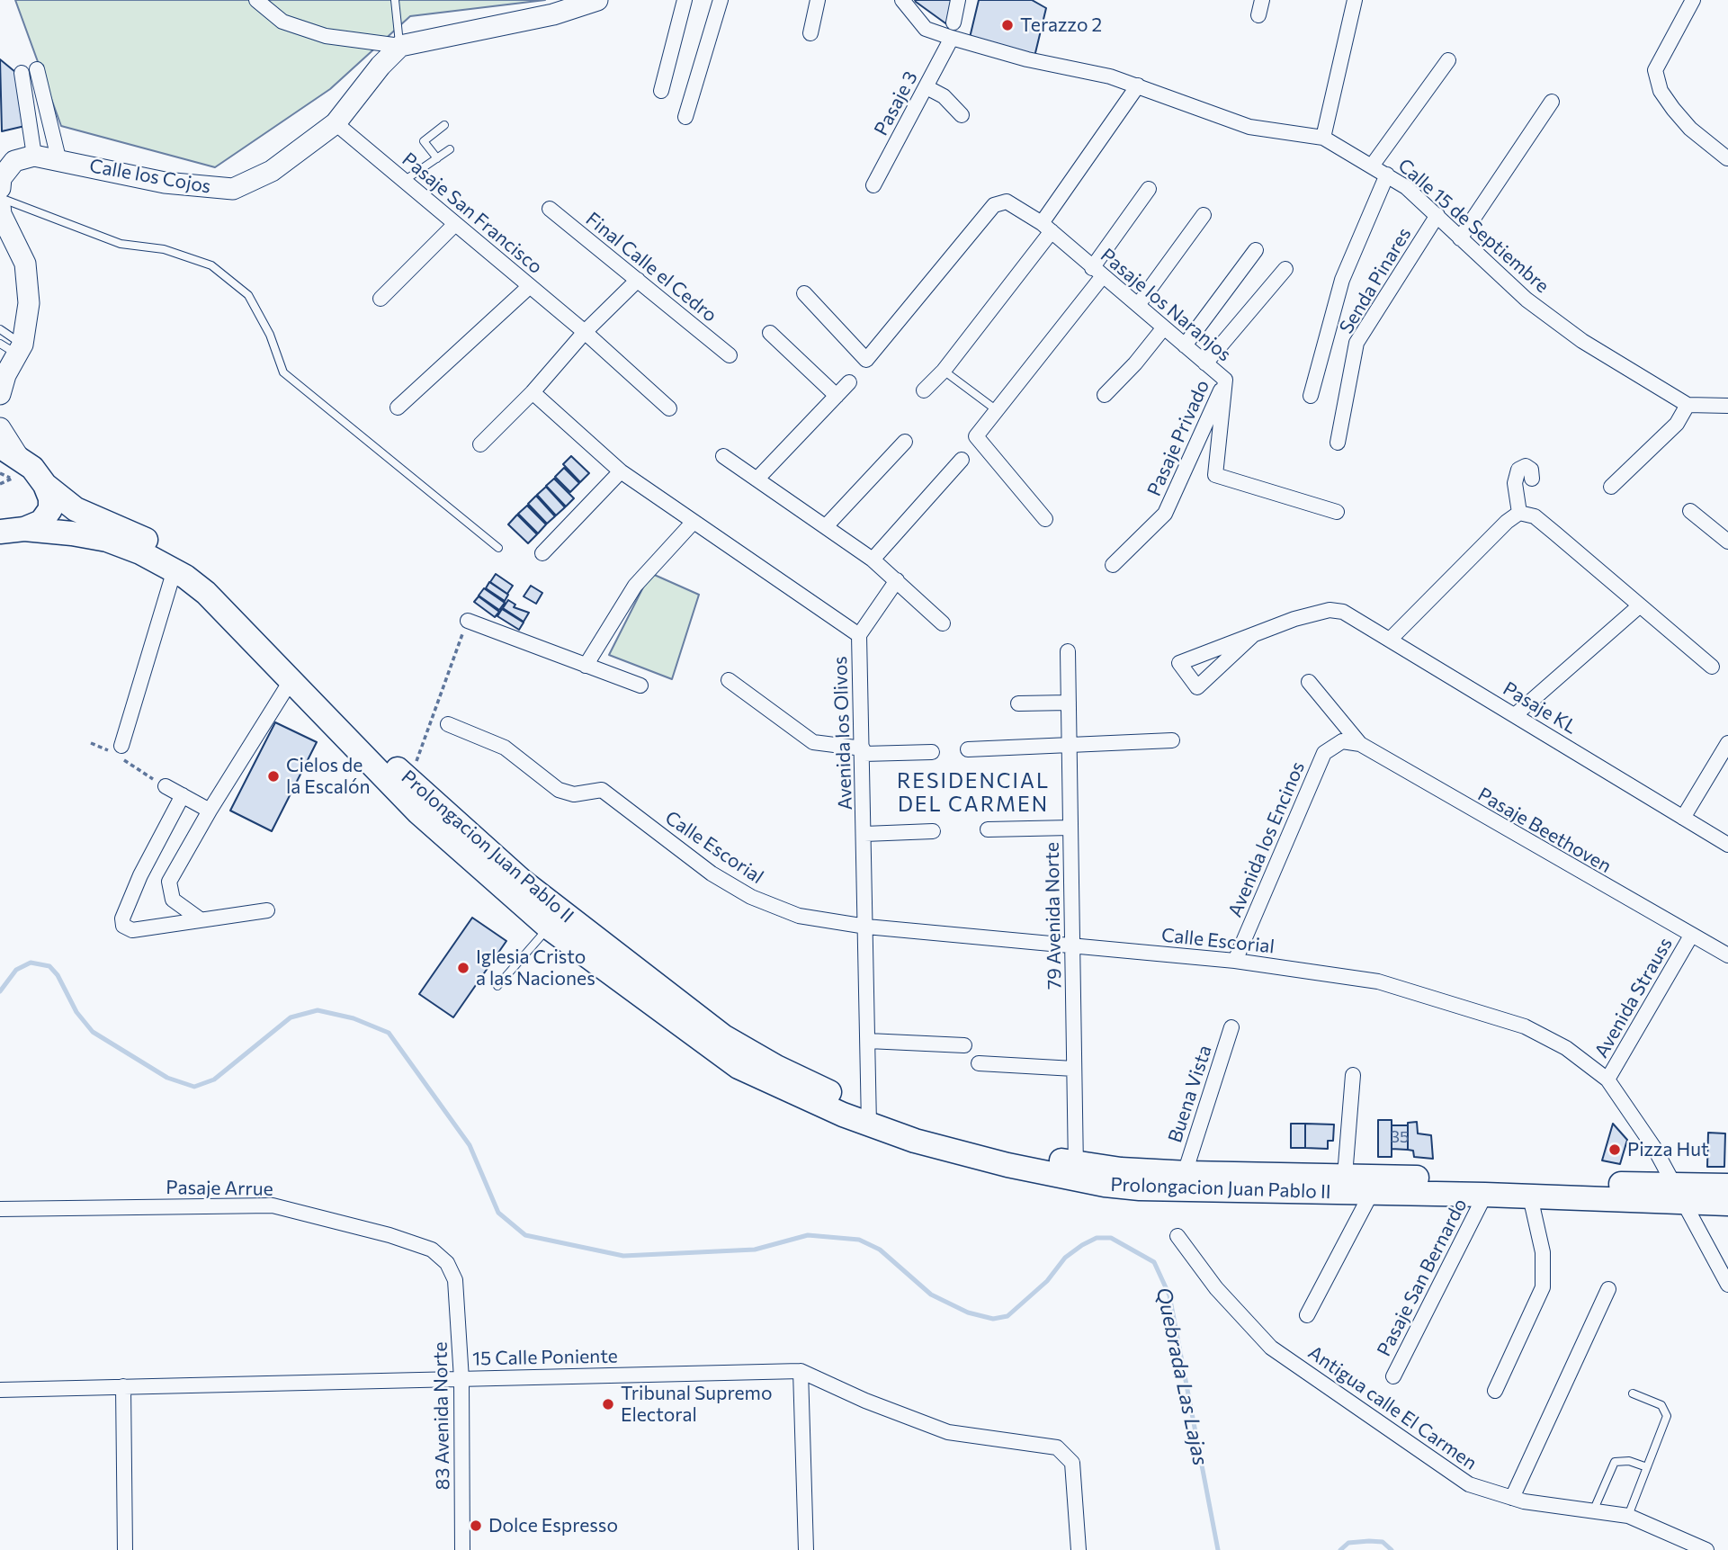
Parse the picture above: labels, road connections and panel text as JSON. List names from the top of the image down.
{
  "streets": {
    "main road": ["Prolongacion Juan Pablo II"],
    "street": [
      "Pasaje 3",
      "Calle los Cojos",
      "Pasaje San Francisco",
      "Calle 15 de Septiembre",
      "Final Calle el Cedro",
      "Senda Pinares",
      "Pasaje los Naranjos",
      "Pasaje Privado",
      "Pasaje KL",
      "Avenida los Olivos",
      "Pasaje Beethoven",
      "Avenida los Encinos",
      "Calle Escorial",
      "79 Avenida Norte",
      "Avenida Strauss",
      "Buena Vista",
      "Pasaje Arrue",
      "Pasaje San Bernardo",
      "15 Calle Poniente",
      "Antigua calle El Carmen",
      "83 Avenida Norte"
    ]
  },
  "crossings": [
    ["Pasaje 3", "Calle 15 de Septiembre"],
    ["Calle los Cojos", "Pasaje San Francisco"],
    ["Calle 15 de Septiembre", "Senda Pinares"],
    ["Pasaje los Naranjos", "Pasaje Privado"],
    ["Avenida los Olivos", "Prolongacion Juan Pablo II"],
    ["Avenida los Olivos", "Calle Escorial"],
    ["Pasaje Beethoven", "Avenida los Encinos"],
    ["Pasaje Beethoven", "Avenida Strauss"],
    ["Avenida los Encinos", "Calle Escorial"],
    ["Prolongacion Juan Pablo II", "Calle Escorial"],
    ["Prolongacion Juan Pablo II", "79 Avenida Norte"],
    ["Prolongacion Juan Pablo II", "Buena Vista"],
    ["Prolongacion Juan Pablo II", "Pasaje San Bernardo"],
    ["Calle Escorial", "79 Avenida Norte"],
    ["Calle Escorial", "Avenida Strauss"],
    ["Pasaje Arrue", "83 Avenida Norte"],
    ["15 Calle Poniente", "83 Avenida Norte"]
  ],
  "districts": ["RESIDENCIAL DEL CARMEN"],
  "water": ["Quebrada Las Lajas"],
  "places": [
    "Terazzo 2",
    "Cielos de la Escalón",
    "Iglesia Cristo a las Naciones",
    "Pizza Hut",
    "Tribunal Supremo Electoral",
    "Dolce Espresso"
  ],
  "house_numbers": ["35"]
}
